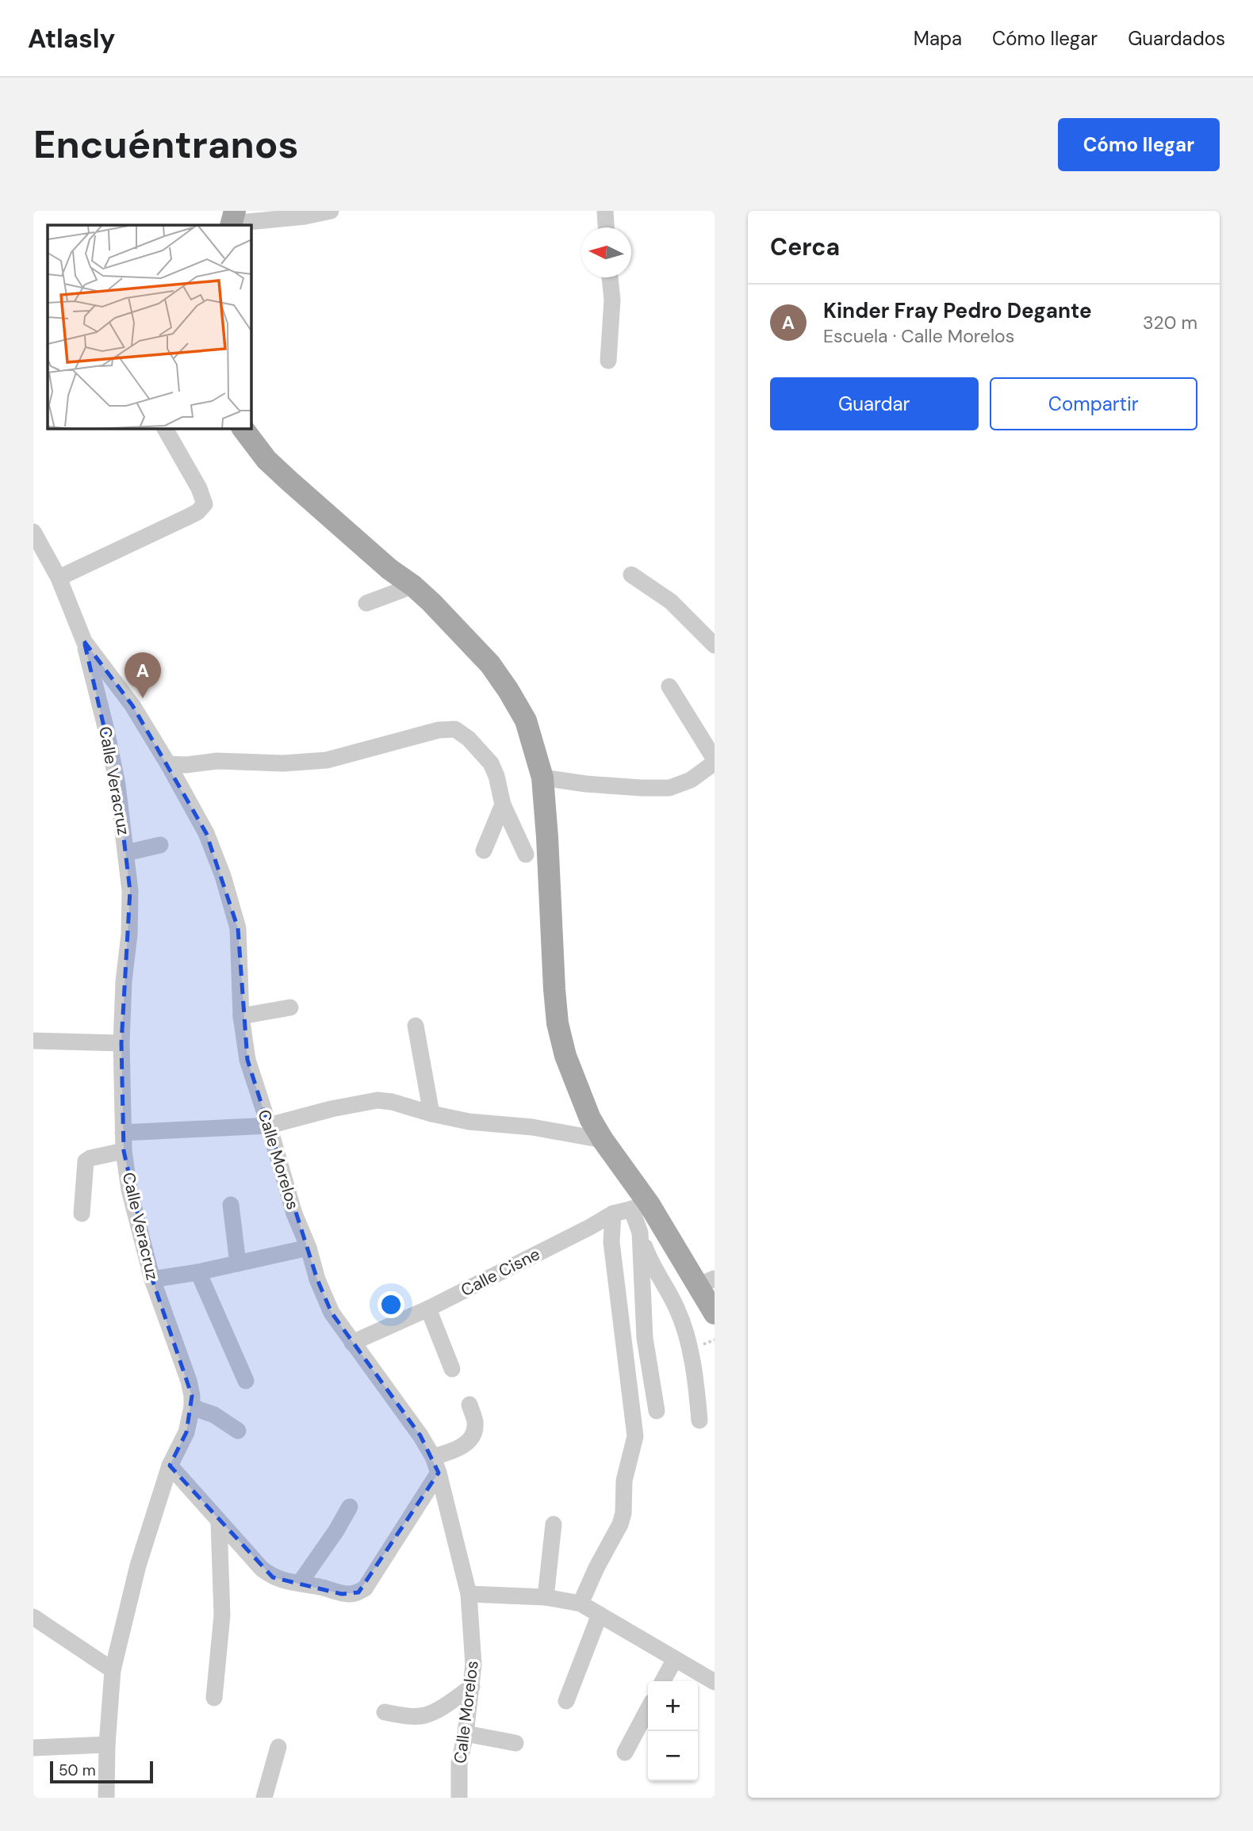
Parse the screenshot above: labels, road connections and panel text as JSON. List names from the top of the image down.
{
  "streets": {
    "street": ["Calle Veracruz", "Calle Morelos", "Calle Cisne"]
  },
  "crossings": [
    ["Calle Veracruz", "Calle Morelos"],
    ["Calle Morelos", "Calle Cisne"]
  ],
  "scale_bar": "50 m",
  "north": "left",
  "page": {
    "header": "Atlasly",
    "nav": ["Mapa", "Cómo llegar", "Guardados"],
    "buttons": [
      "Cómo llegar",
      ["Guardar", "Compartir"]
    ],
    "title": "Encuéntranos",
    "heading": "Cerca",
    "list": [
      {
        "mark": "A",
        "name": "Kinder Fray Pedro Degante",
        "note": "Escuela · Calle Morelos",
        "value": "320 m"
      }
    ],
    "pins": "A",
    "map_buttons": ["+", "−"],
    "scale": "50 m"
  }
}
